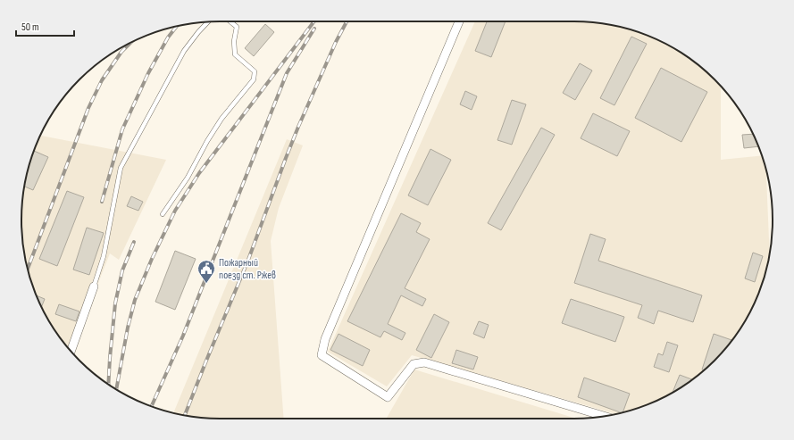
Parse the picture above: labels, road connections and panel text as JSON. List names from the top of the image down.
{
  "places": {
    "public building": ["Пожарный поезд ст. Ржев"]
  },
  "scale_bar": "50 m"
}
